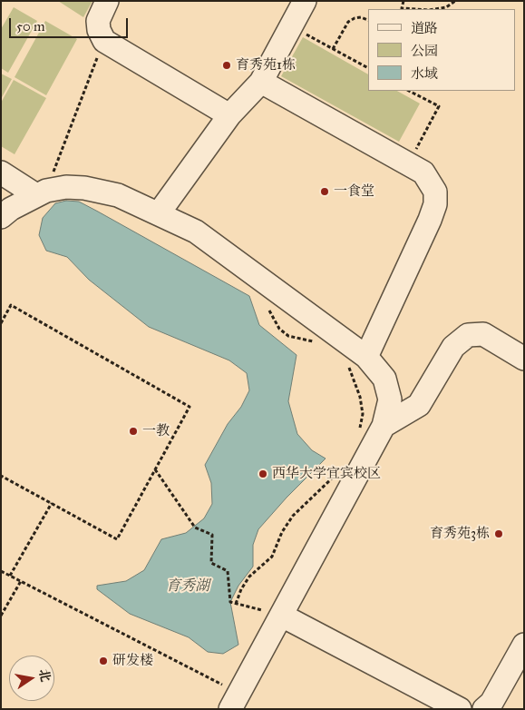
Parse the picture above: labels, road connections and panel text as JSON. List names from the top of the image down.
{
  "water": ["育秀湖"],
  "places": [
    "育秀苑1栋",
    "一食堂",
    "一教",
    "西华大学宜宾校区",
    "育秀苑3栋",
    "研发楼"
  ],
  "legend": ["道路", "公园", "水域"],
  "scale_bar": "50 m",
  "north": "right"
}
